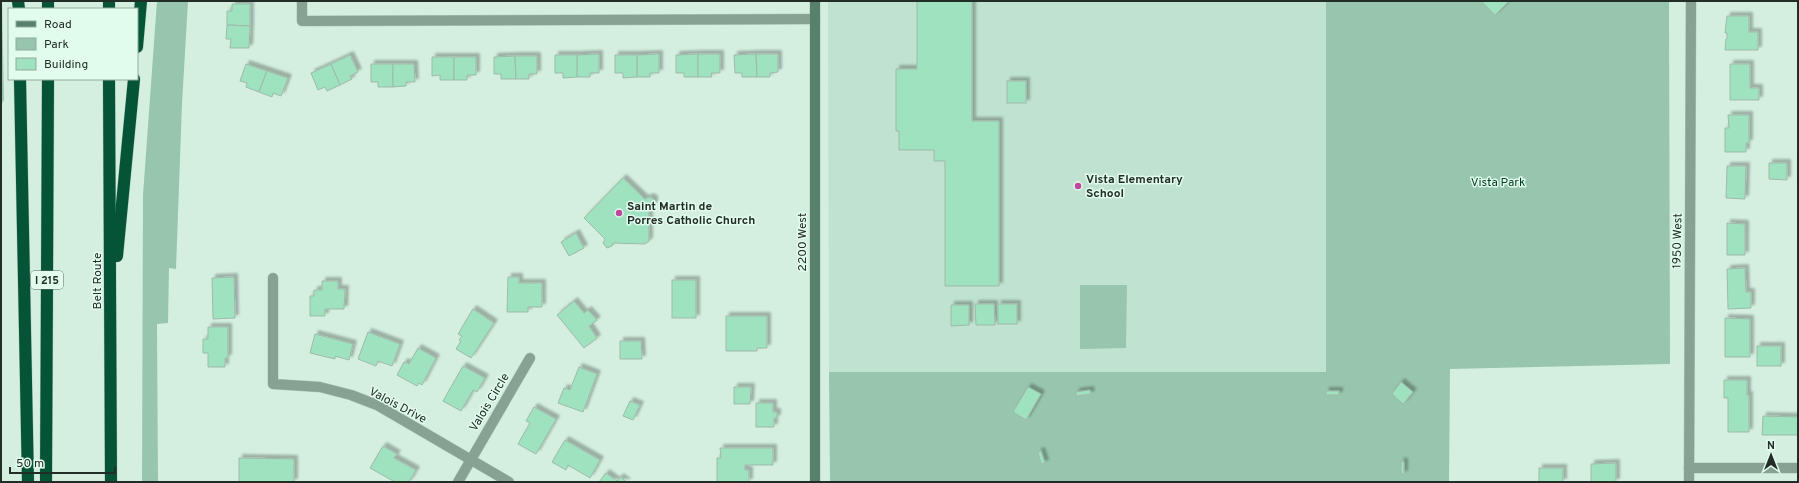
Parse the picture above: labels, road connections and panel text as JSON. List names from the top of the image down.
{
  "streets": {
    "highway": ["I 215", "Belt Route"],
    "street": [
      "1950 West",
      "2200 West",
      "Valois Circle",
      "Valois Drive"
    ]
  },
  "crossings": [
    ["Valois Circle", "Valois Drive"]
  ],
  "parks": ["Vista Park"],
  "places": ["Vista Elementary School", "Saint Martin de Porres Catholic Church"],
  "legend": ["Road", "Park", "Building"],
  "scale_bar": "50 m",
  "north": "top"
}
